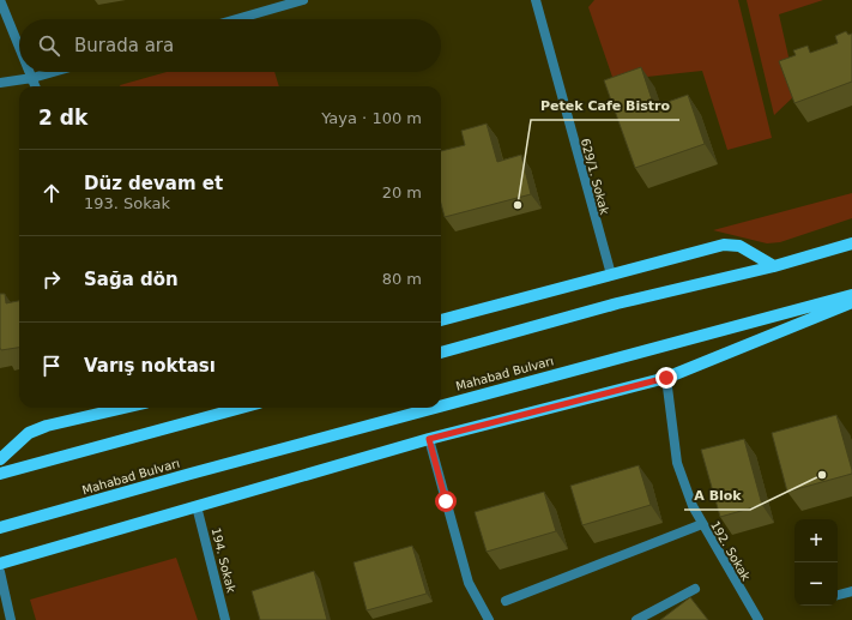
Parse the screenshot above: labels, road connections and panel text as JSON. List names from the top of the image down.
{
  "streets": {
    "main road": ["Mahabad Bulvarı"],
    "street": ["629/1. Sokak", "192. Sokak", "194. Sokak"]
  },
  "places": ["Petek Cafe Bistro", "A Blok"],
  "page": {
    "search": "Burada ara",
    "heading": ["2 dk", "Yaya · 100 m"],
    "list": [
      ["Düz devam et", "193. Sokak", "20 m"],
      ["Sağa dön", "80 m"],
      "Varış noktası"
    ],
    "map_buttons": ["+", "−"]
  }
}
